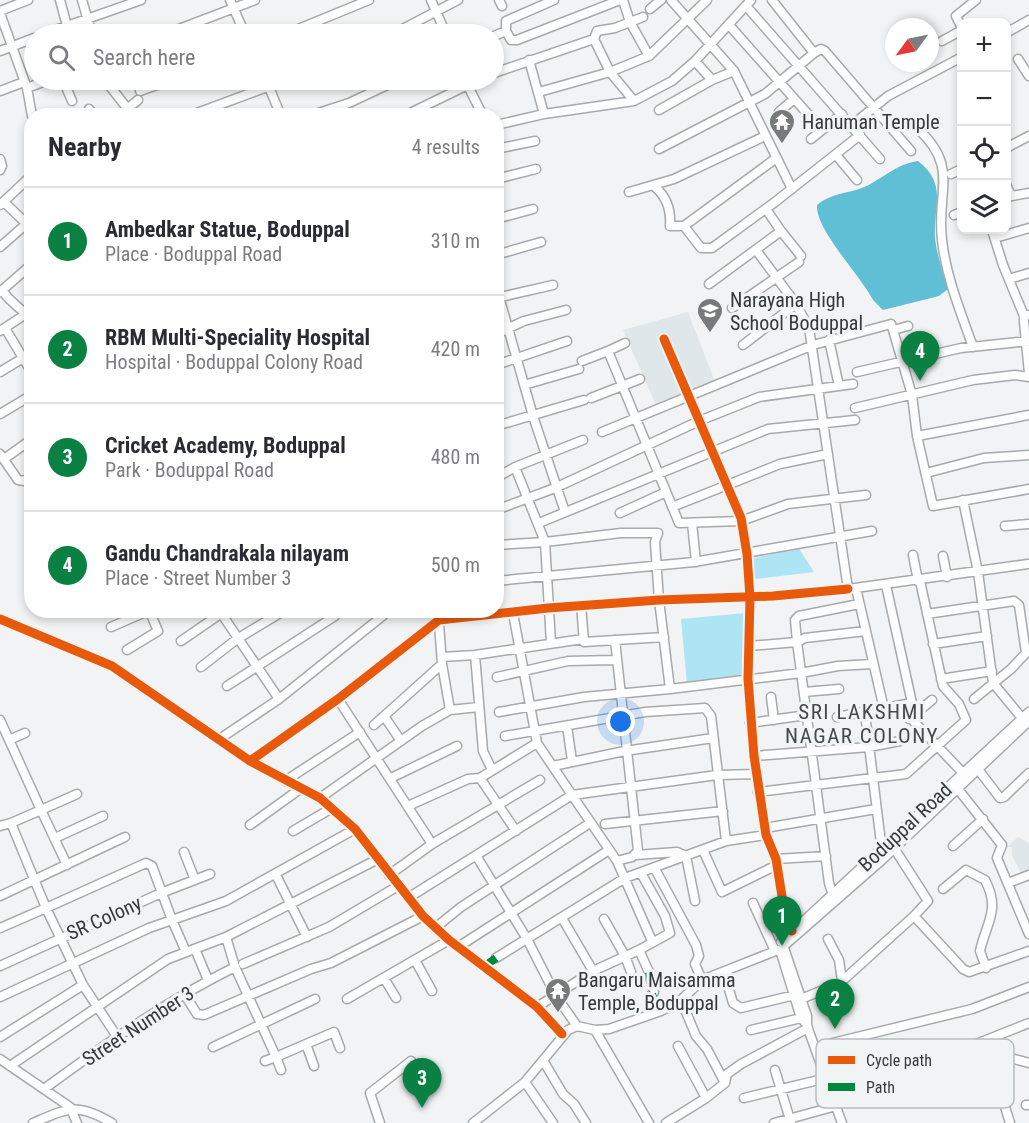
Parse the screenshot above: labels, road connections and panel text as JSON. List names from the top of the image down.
{
  "streets": {
    "street": ["Boduppal Road", "SR Colony", "Street Number 3"]
  },
  "districts": ["SRI LAKSHMI NAGAR COLONY"],
  "places": {
    "temple": ["Hanuman Temple", "Bangaru Maisamma Temple, Boduppal"],
    "school or university": ["Narayana High School Boduppal"]
  },
  "legend": ["Cycle path", "Path"],
  "north": "bottom left",
  "page": {
    "map_buttons": ["+", "−"],
    "search": "Search here",
    "heading": ["Nearby", "4 results"],
    "list": [
      {
        "mark": "1",
        "name": "Ambedkar Statue, Boduppal",
        "note": "Place · Boduppal Road",
        "value": "310 m"
      },
      {
        "mark": "2",
        "name": "RBM Multi-Speciality Hospital",
        "note": "Hospital · Boduppal Colony Road",
        "value": "420 m"
      },
      {
        "mark": "3",
        "name": "Cricket Academy, Boduppal",
        "note": "Park · Boduppal Road",
        "value": "480 m"
      },
      {
        "mark": "4",
        "name": "Gandu Chandrakala nilayam",
        "note": "Place · Street Number 3",
        "value": "500 m"
      }
    ],
    "pins": [
      "4",
      "1",
      "2",
      "3"
    ]
  }
}
